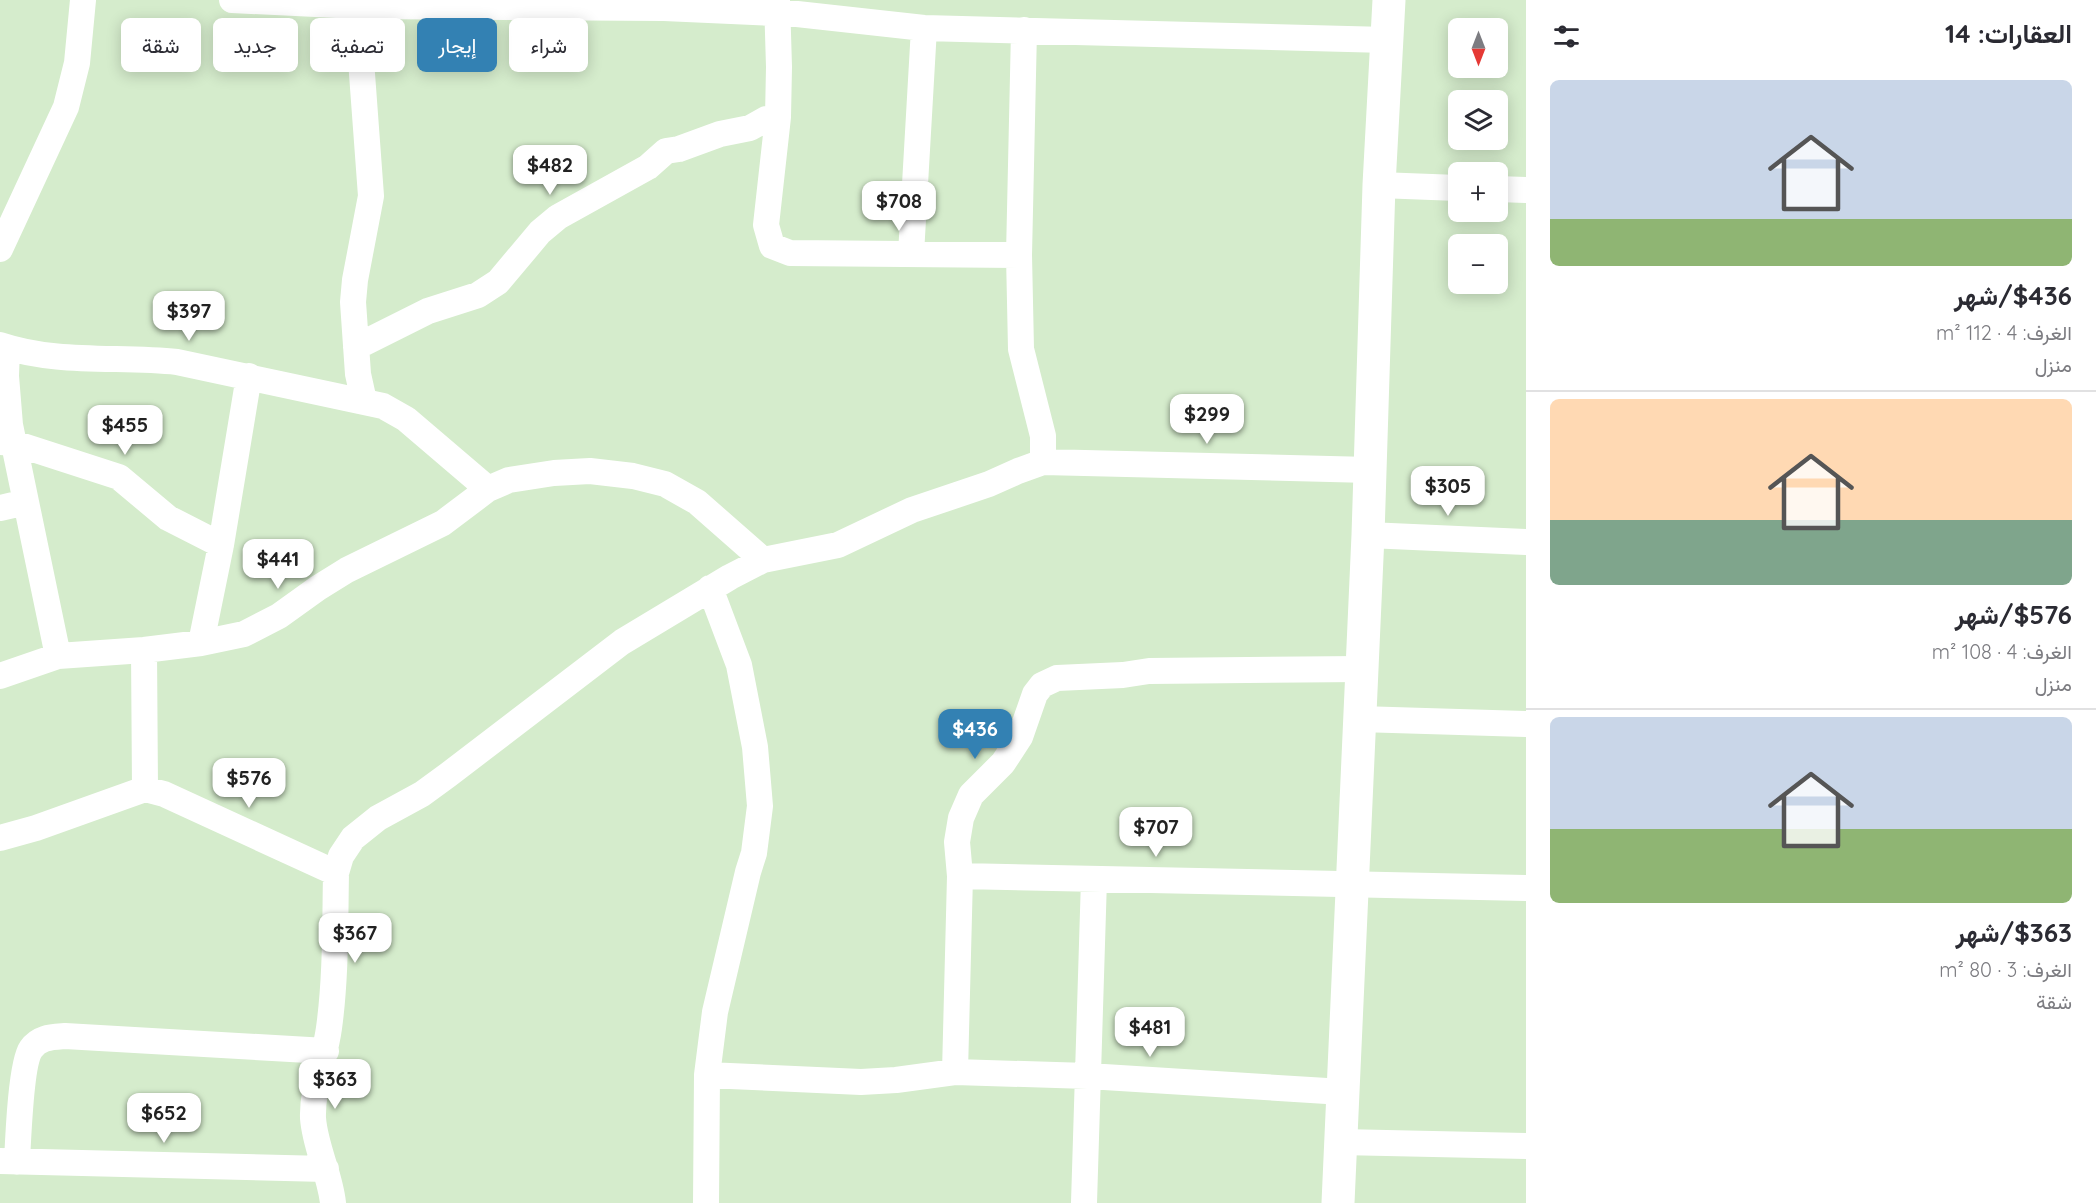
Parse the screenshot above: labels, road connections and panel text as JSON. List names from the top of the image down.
{
  "north": "bottom",
  "page": {
    "heading": "العقارات: 14",
    "map_buttons": ["+", "−"],
    "chip": [
      "شراء",
      "إيجار",
      "تصفية",
      "جديد",
      "شقة"
    ],
    "list": [
      {
        "name": "$436/شهر",
        "note": "الغرف: 4 · 112 m² · منزل"
      },
      {
        "name": "$576/شهر",
        "note": "الغرف: 4 · 108 m² · منزل"
      },
      {
        "name": "$363/شهر",
        "note": "الغرف: 3 · 80 m² · شقة"
      }
    ],
    "price": [
      "$482",
      "$708",
      "$397",
      "$299",
      "$455",
      "$305",
      "$441",
      "$436",
      "$576",
      "$707",
      "$367",
      "$481",
      "$363",
      "$652"
    ]
  }
}
